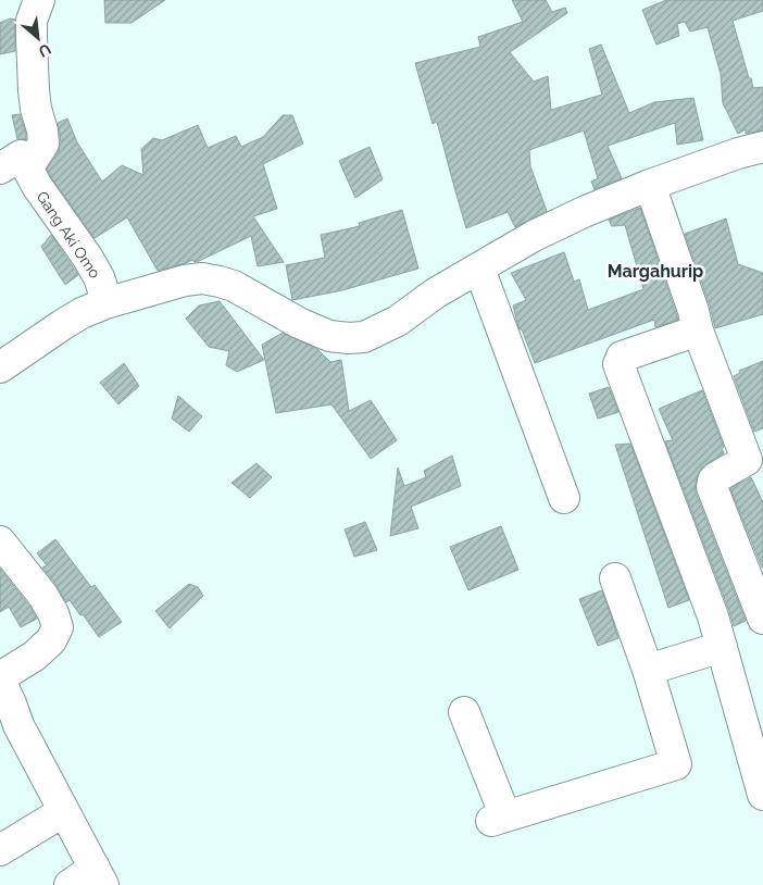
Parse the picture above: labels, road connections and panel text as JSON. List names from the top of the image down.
{
  "streets": {
    "street": ["Gang Aki Omo"]
  },
  "districts": ["Margahurip"],
  "north": "bottom right"
}
